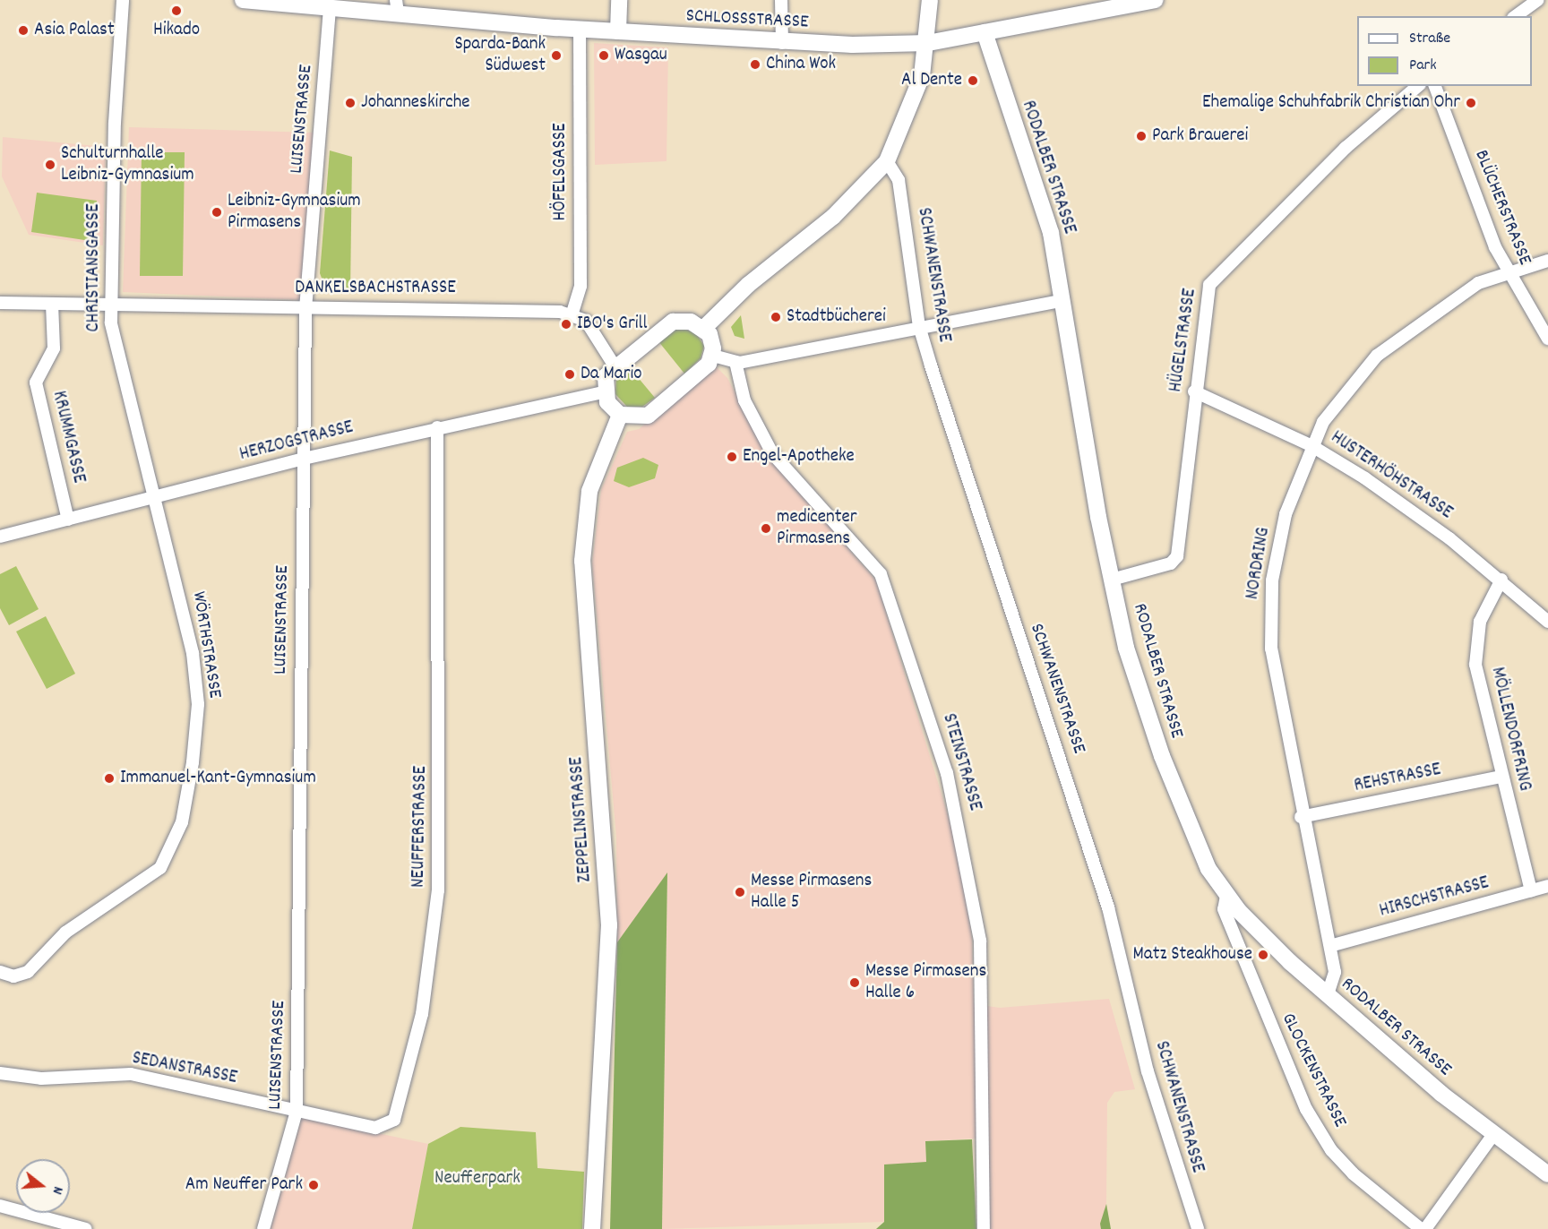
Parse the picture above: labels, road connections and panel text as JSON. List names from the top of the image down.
{
  "streets": {
    "street": [
      "SCHLOSSSTRASSE",
      "LUISENSTRASSE",
      "RODALBER STRASSE",
      "HÖFELSGASSE",
      "BLÜCHERSTRASSE",
      "CHRISTIANSGASSE",
      "SCHWANENSTRASSE",
      "DANKELSBACHSTRASSE",
      "HÜGELSTRASSE",
      "KRUMMGASSE",
      "HERZOGSTRASSE",
      "HUSTERHÖHSTRASSE",
      "NORDRING",
      "WÖRTHSTRASSE",
      "MÖLLENDORFRING",
      "STEINSTRASSE",
      "REHSTRASSE",
      "ZEPPELINSTRASSE",
      "NEUFFERSTRASSE",
      "HIRSCHSTRASSE",
      "SEDANSTRASSE",
      "GLOCKENSTRASSE"
    ]
  },
  "crossings": [
    ["SCHLOSSSTRASSE", "LUISENSTRASSE"],
    ["SCHLOSSSTRASSE", "RODALBER STRASSE"],
    ["SCHLOSSSTRASSE", "HÖFELSGASSE"],
    ["LUISENSTRASSE", "DANKELSBACHSTRASSE"],
    ["LUISENSTRASSE", "HERZOGSTRASSE"],
    ["LUISENSTRASSE", "NEUFFERSTRASSE"],
    ["LUISENSTRASSE", "SEDANSTRASSE"],
    ["RODALBER STRASSE", "HÜGELSTRASSE"],
    ["RODALBER STRASSE", "NORDRING"],
    ["RODALBER STRASSE", "GLOCKENSTRASSE"],
    ["HÖFELSGASSE", "DANKELSBACHSTRASSE"],
    ["BLÜCHERSTRASSE", "NORDRING"],
    ["CHRISTIANSGASSE", "DANKELSBACHSTRASSE"],
    ["CHRISTIANSGASSE", "HERZOGSTRASSE"],
    ["CHRISTIANSGASSE", "WÖRTHSTRASSE"],
    ["DANKELSBACHSTRASSE", "KRUMMGASSE"],
    ["HÜGELSTRASSE", "HUSTERHÖHSTRASSE"],
    ["KRUMMGASSE", "HERZOGSTRASSE"],
    ["HERZOGSTRASSE", "WÖRTHSTRASSE"],
    ["HERZOGSTRASSE", "NEUFFERSTRASSE"],
    ["HUSTERHÖHSTRASSE", "NORDRING"],
    ["HUSTERHÖHSTRASSE", "MÖLLENDORFRING"],
    ["NORDRING", "REHSTRASSE"],
    ["NORDRING", "HIRSCHSTRASSE"],
    ["MÖLLENDORFRING", "REHSTRASSE"],
    ["MÖLLENDORFRING", "HIRSCHSTRASSE"],
    ["NEUFFERSTRASSE", "SEDANSTRASSE"]
  ],
  "parks": ["Neufferpark"],
  "places": [
    "Hikado",
    "Asia Palast",
    "Sparda-Bank Südwest",
    "Wasgau",
    "China Wok",
    "Al Dente",
    "Johanneskirche",
    "Ehemalige Schuhfabrik Christian Ohr",
    "Park Brauerei",
    "Schulturnhalle Leibniz-Gymnasium",
    "Leibniz-Gymnasium Pirmasens",
    "Stadtbücherei",
    "IBO's Grill",
    "Da Mario",
    "Engel-Apotheke",
    "medicenter Pirmasens",
    "Immanuel-Kant-Gymnasium",
    "Messe Pirmasens Halle 5",
    "Matz Steakhouse",
    "Messe Pirmasens Halle 6",
    "Am Neuffer Park"
  ],
  "legend": ["Straße", "Park"],
  "north": "right"
}
